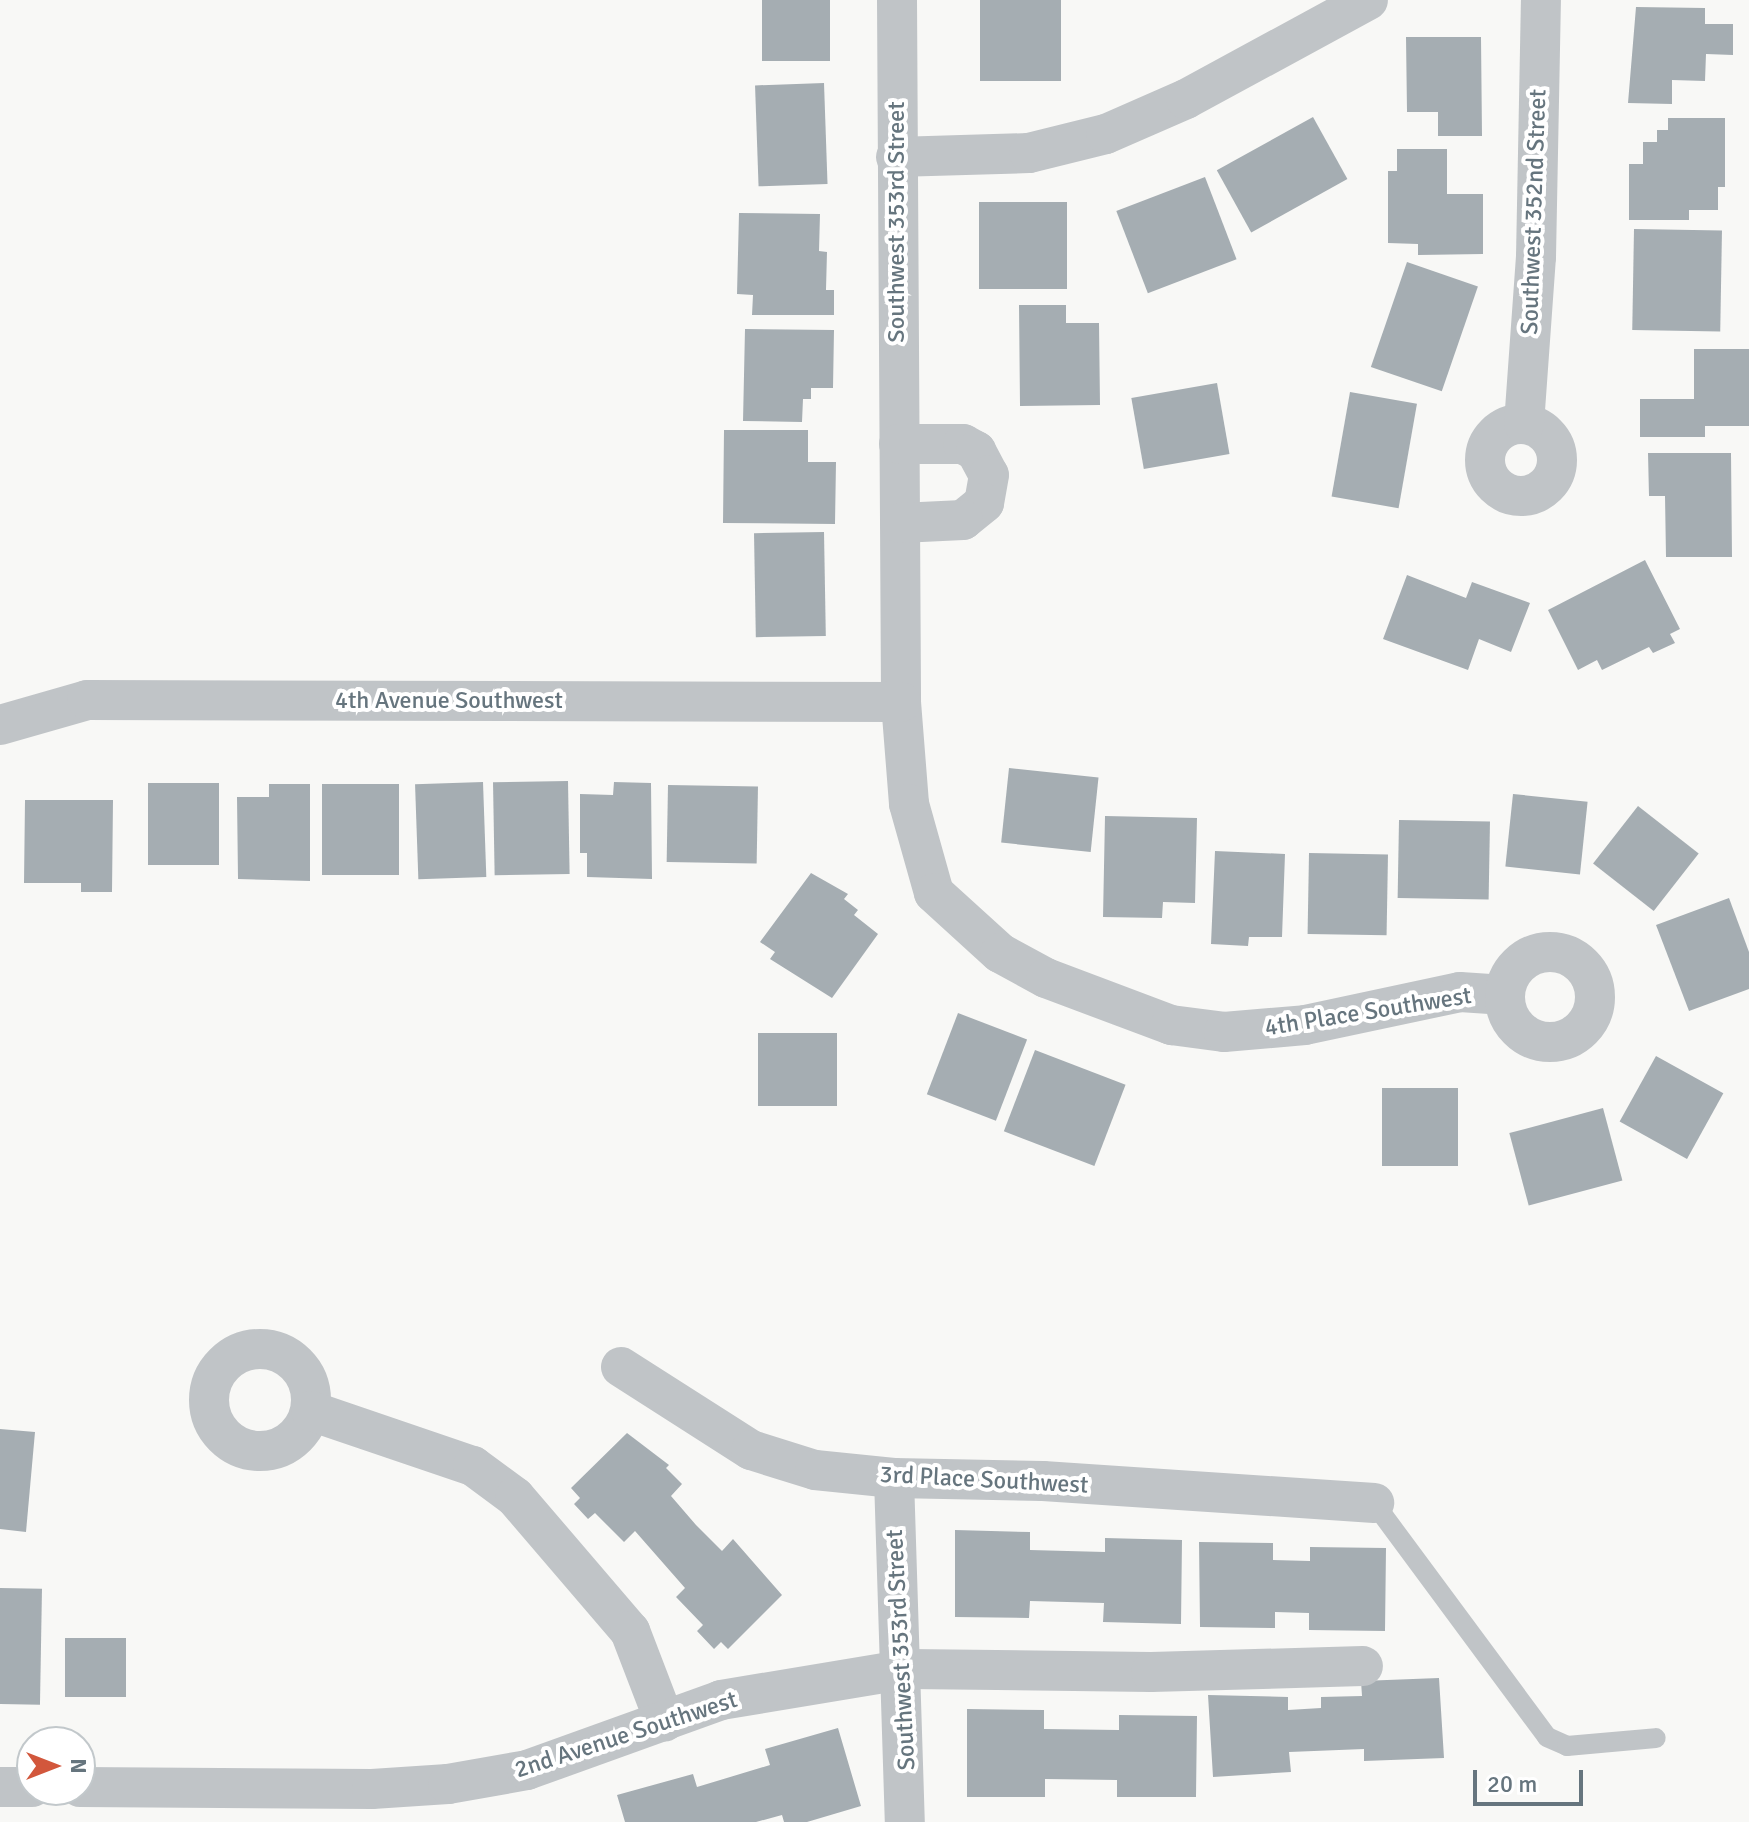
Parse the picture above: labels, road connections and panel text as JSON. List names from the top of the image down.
{
  "streets": {
    "street": [
      "Southwest 352nd Street",
      "Southwest 353rd Street",
      "4th Avenue Southwest",
      "4th Place Southwest",
      "3rd Place Southwest",
      "2nd Avenue Southwest"
    ]
  },
  "crossings": [
    ["Southwest 353rd Street", "4th Avenue Southwest"],
    ["Southwest 353rd Street", "4th Place Southwest"],
    ["Southwest 353rd Street", "3rd Place Southwest"],
    ["Southwest 353rd Street", "2nd Avenue Southwest"]
  ],
  "scale_bar": "20 m",
  "north": "right"
}
